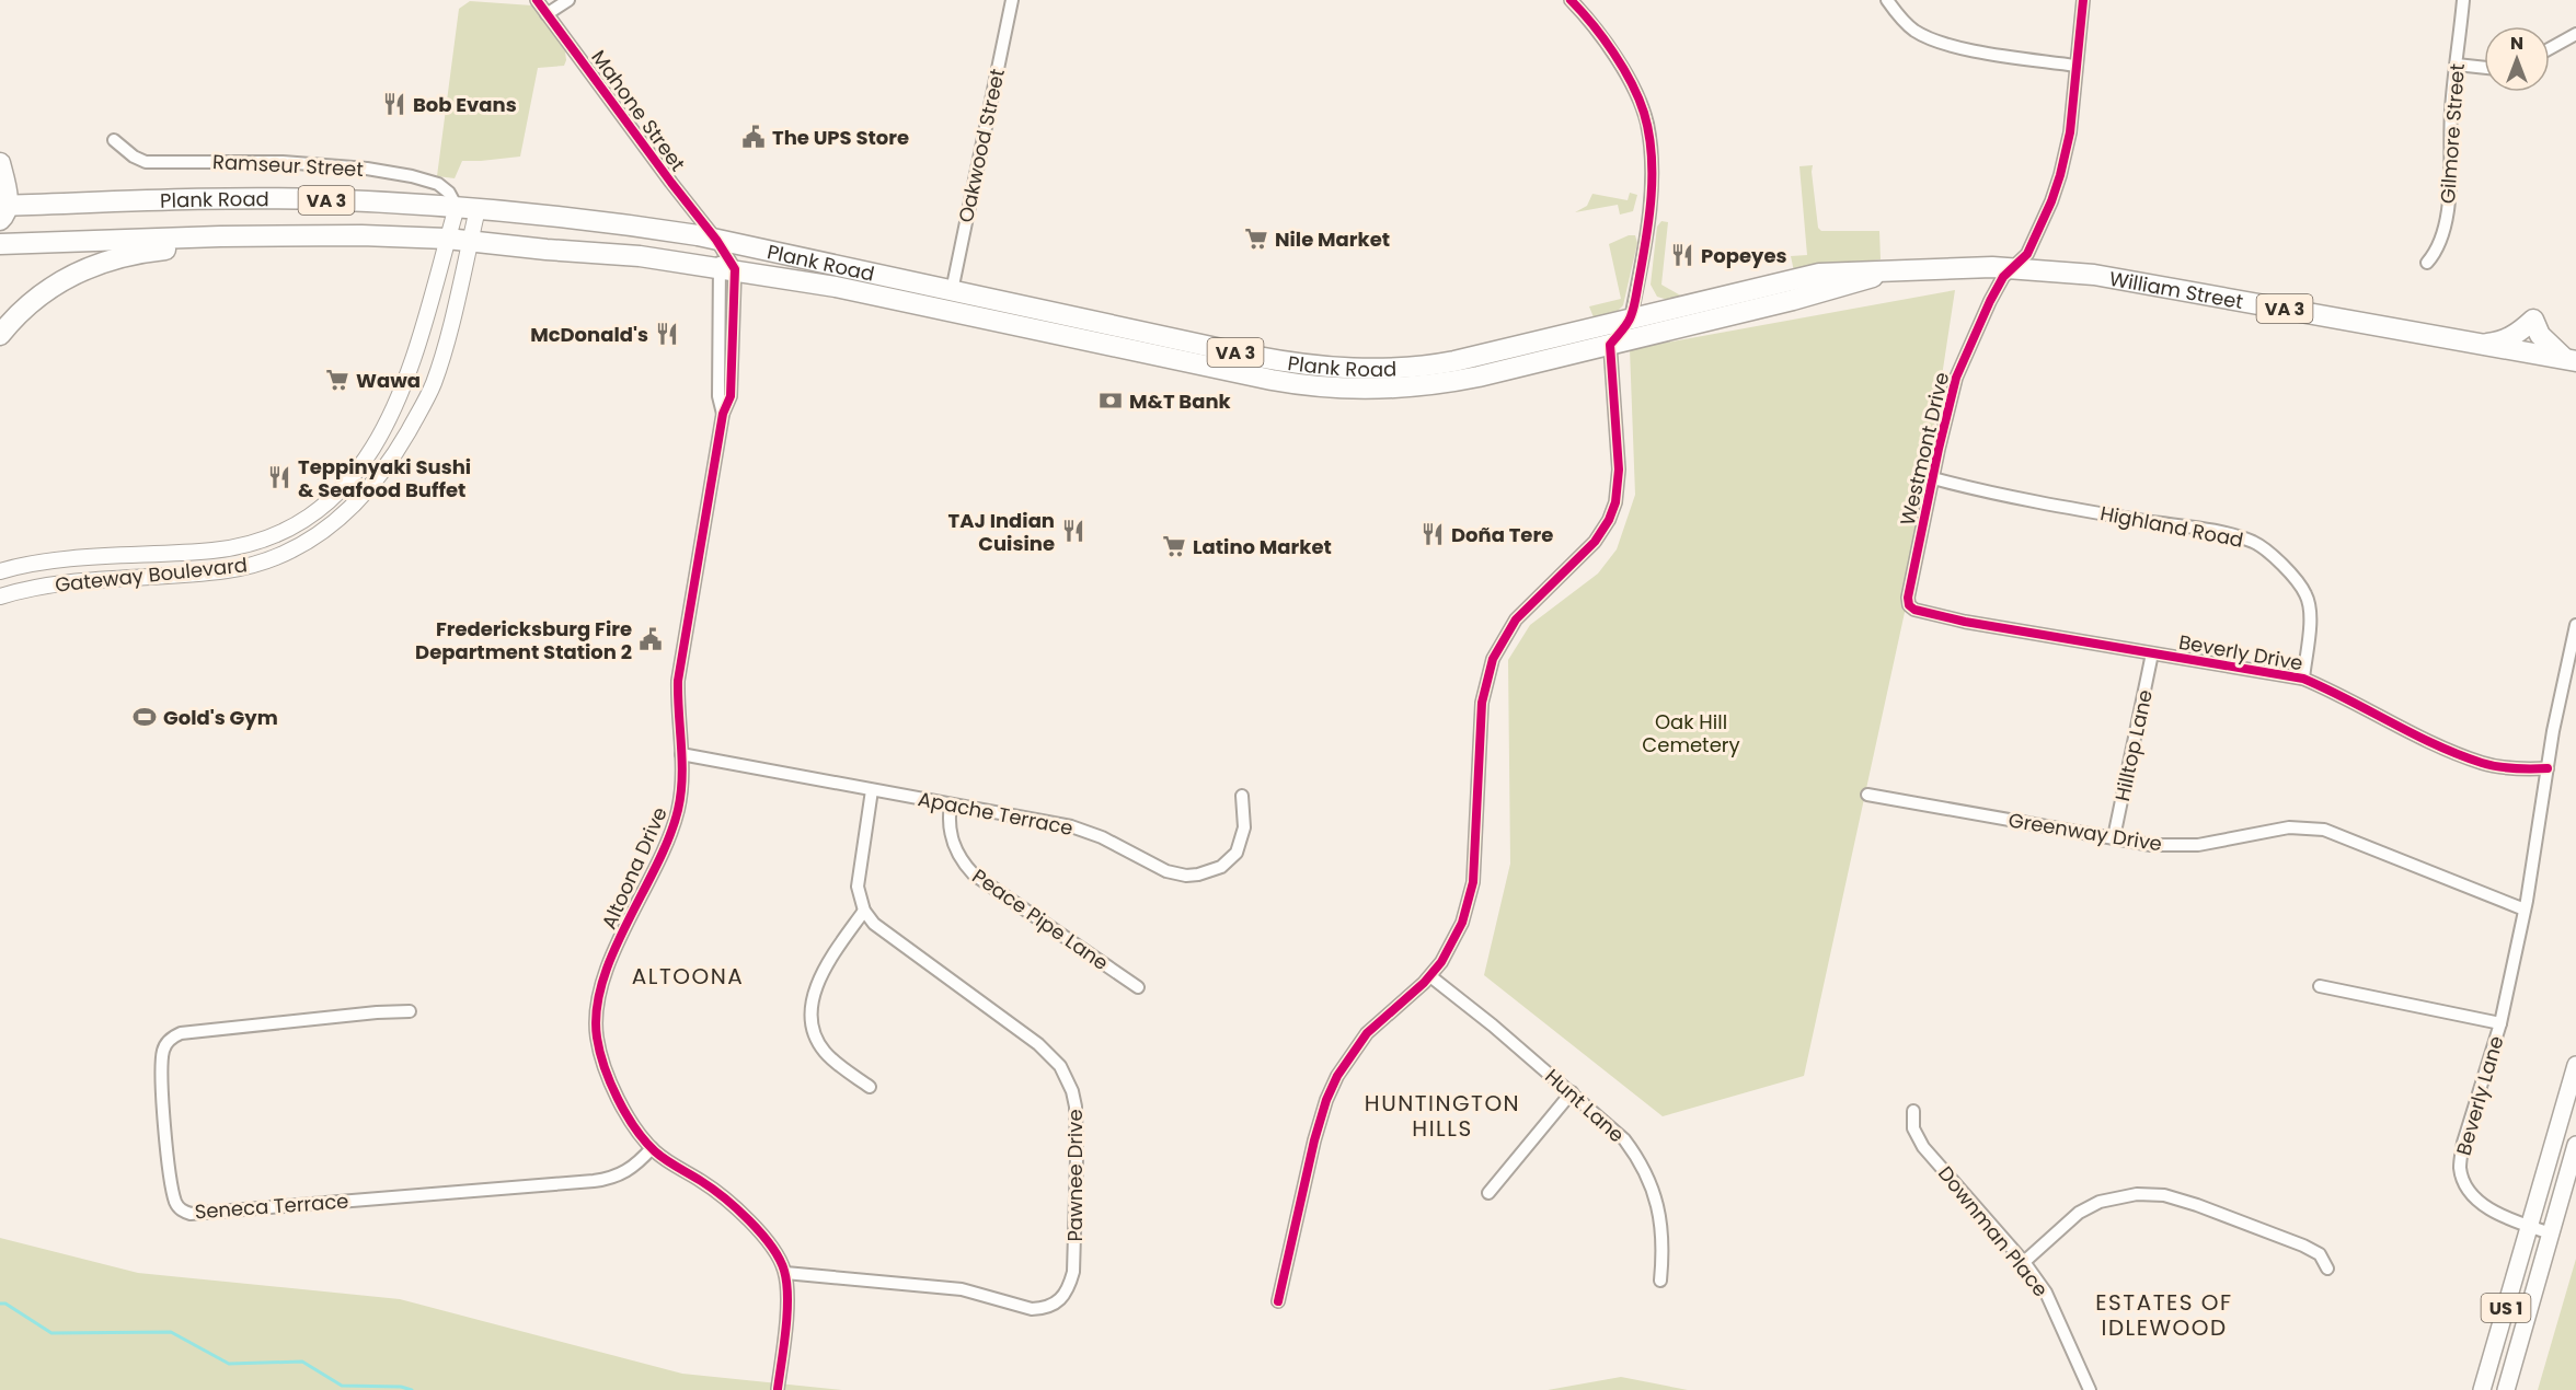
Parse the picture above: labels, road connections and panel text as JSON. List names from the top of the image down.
{
  "streets": {
    "highway": ["Plank Road", "VA 3", "William Street"],
    "main road": ["US 1"],
    "street": [
      "Mahone Street",
      "Gilmore Street",
      "Oakwood Street",
      "Ramseur Street",
      "Westmont Drive",
      "Highland Road",
      "Gateway Boulevard",
      "Beverly Drive",
      "Hilltop Lane",
      "Apache Terrace",
      "Greenway Drive",
      "Altoona Drive",
      "Peace Pipe Lane",
      "Beverly Lane",
      "Hunt Lane",
      "Pawnee Drive",
      "Seneca Terrace",
      "Downman Place"
    ]
  },
  "crossings": [
    ["Mahone Street", "Plank Road"],
    ["Oakwood Street", "Plank Road"],
    ["Ramseur Street", "Plank Road"],
    ["Ramseur Street", "Gateway Boulevard"],
    ["Plank Road", "William Street"],
    ["Plank Road", "Gateway Boulevard"],
    ["Plank Road", "Altoona Drive"],
    ["William Street", "Westmont Drive"],
    ["Westmont Drive", "Highland Road"],
    ["Westmont Drive", "Beverly Drive"],
    ["Highland Road", "Beverly Drive"],
    ["Beverly Drive", "Hilltop Lane"],
    ["Beverly Drive", "Beverly Lane"],
    ["Hilltop Lane", "Greenway Drive"],
    ["Apache Terrace", "Altoona Drive"],
    ["Apache Terrace", "Peace Pipe Lane"],
    ["Greenway Drive", "Beverly Lane"],
    ["Altoona Drive", "Pawnee Drive"],
    ["Altoona Drive", "Seneca Terrace"],
    ["Beverly Lane", "US 1"]
  ],
  "districts": ["ALTOONA", "HUNTINGTON HILLS", "ESTATES OF IDLEWOOD"],
  "parks": ["Oak Hill Cemetery"],
  "places": {
    "restaurant": [
      "Bob Evans",
      "Popeyes",
      "McDonald's",
      "Teppinyaki Sushi & Seafood Buffet",
      "TAJ Indian Cuisine",
      "Doña Tere"
    ],
    "public building": ["The UPS Store", "Fredericksburg Fire Department Station 2"],
    "supermarket": ["Nile Market", "Wawa", "Latino Market"],
    "bank": ["M&T Bank"],
    "sports": ["Gold's Gym"]
  },
  "north": "top"
}
